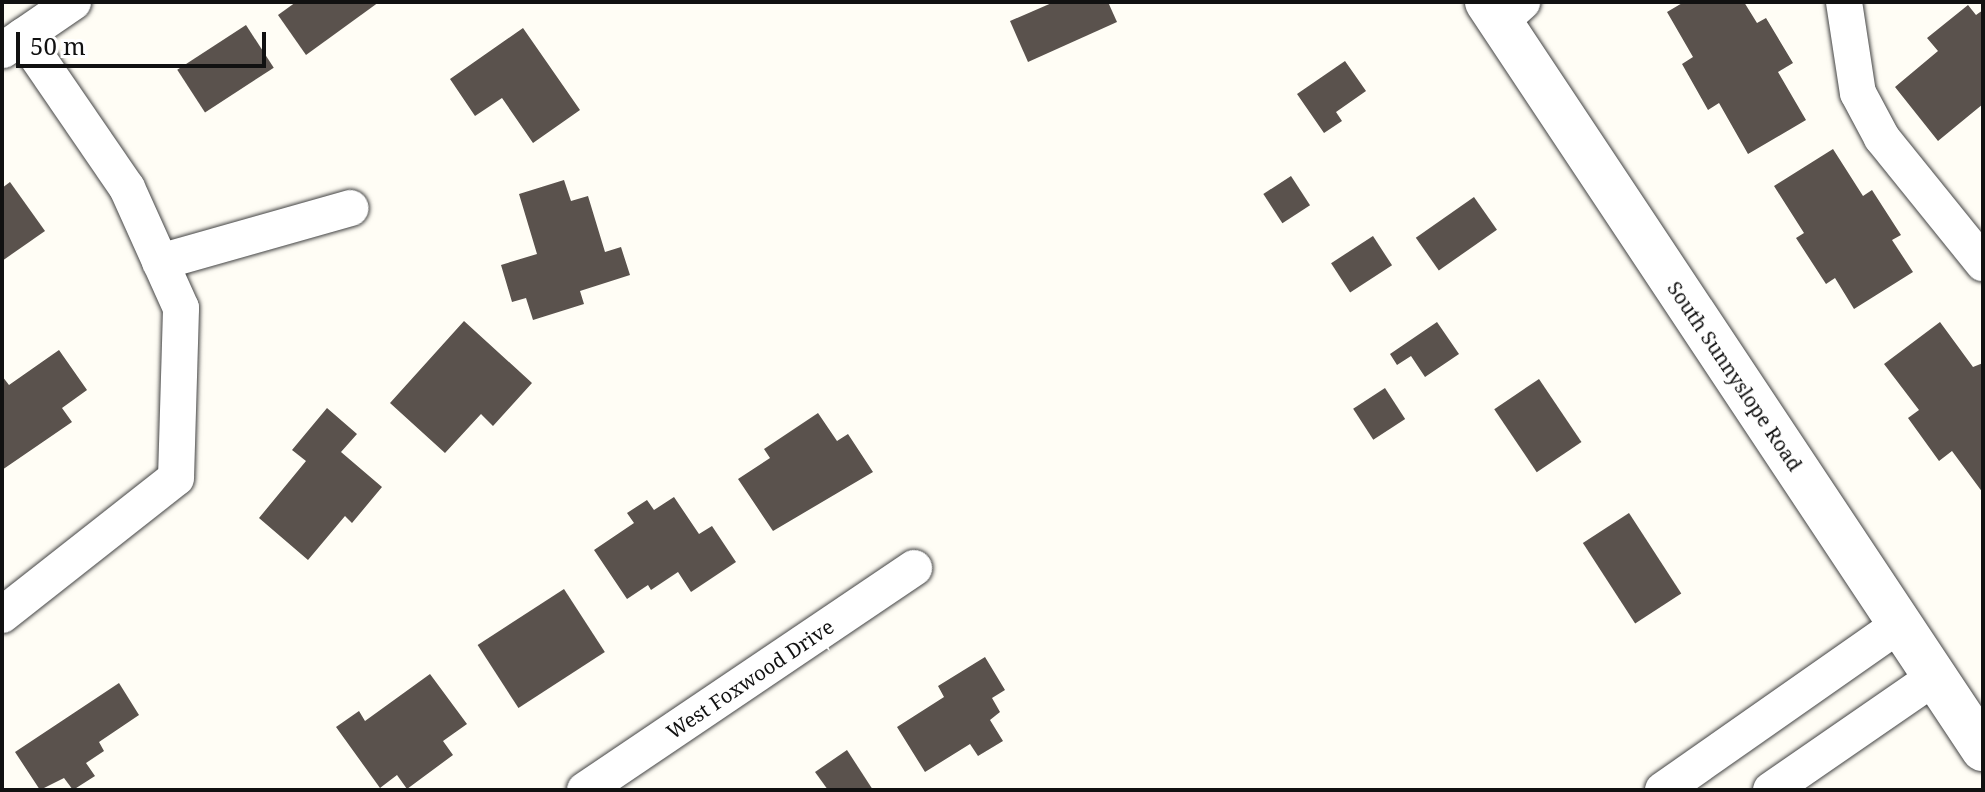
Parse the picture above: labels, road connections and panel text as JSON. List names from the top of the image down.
{
  "streets": {
    "street": ["South Sunnyslope Road", "West Foxwood Drive"]
  },
  "scale_bar": "50 m"
}
